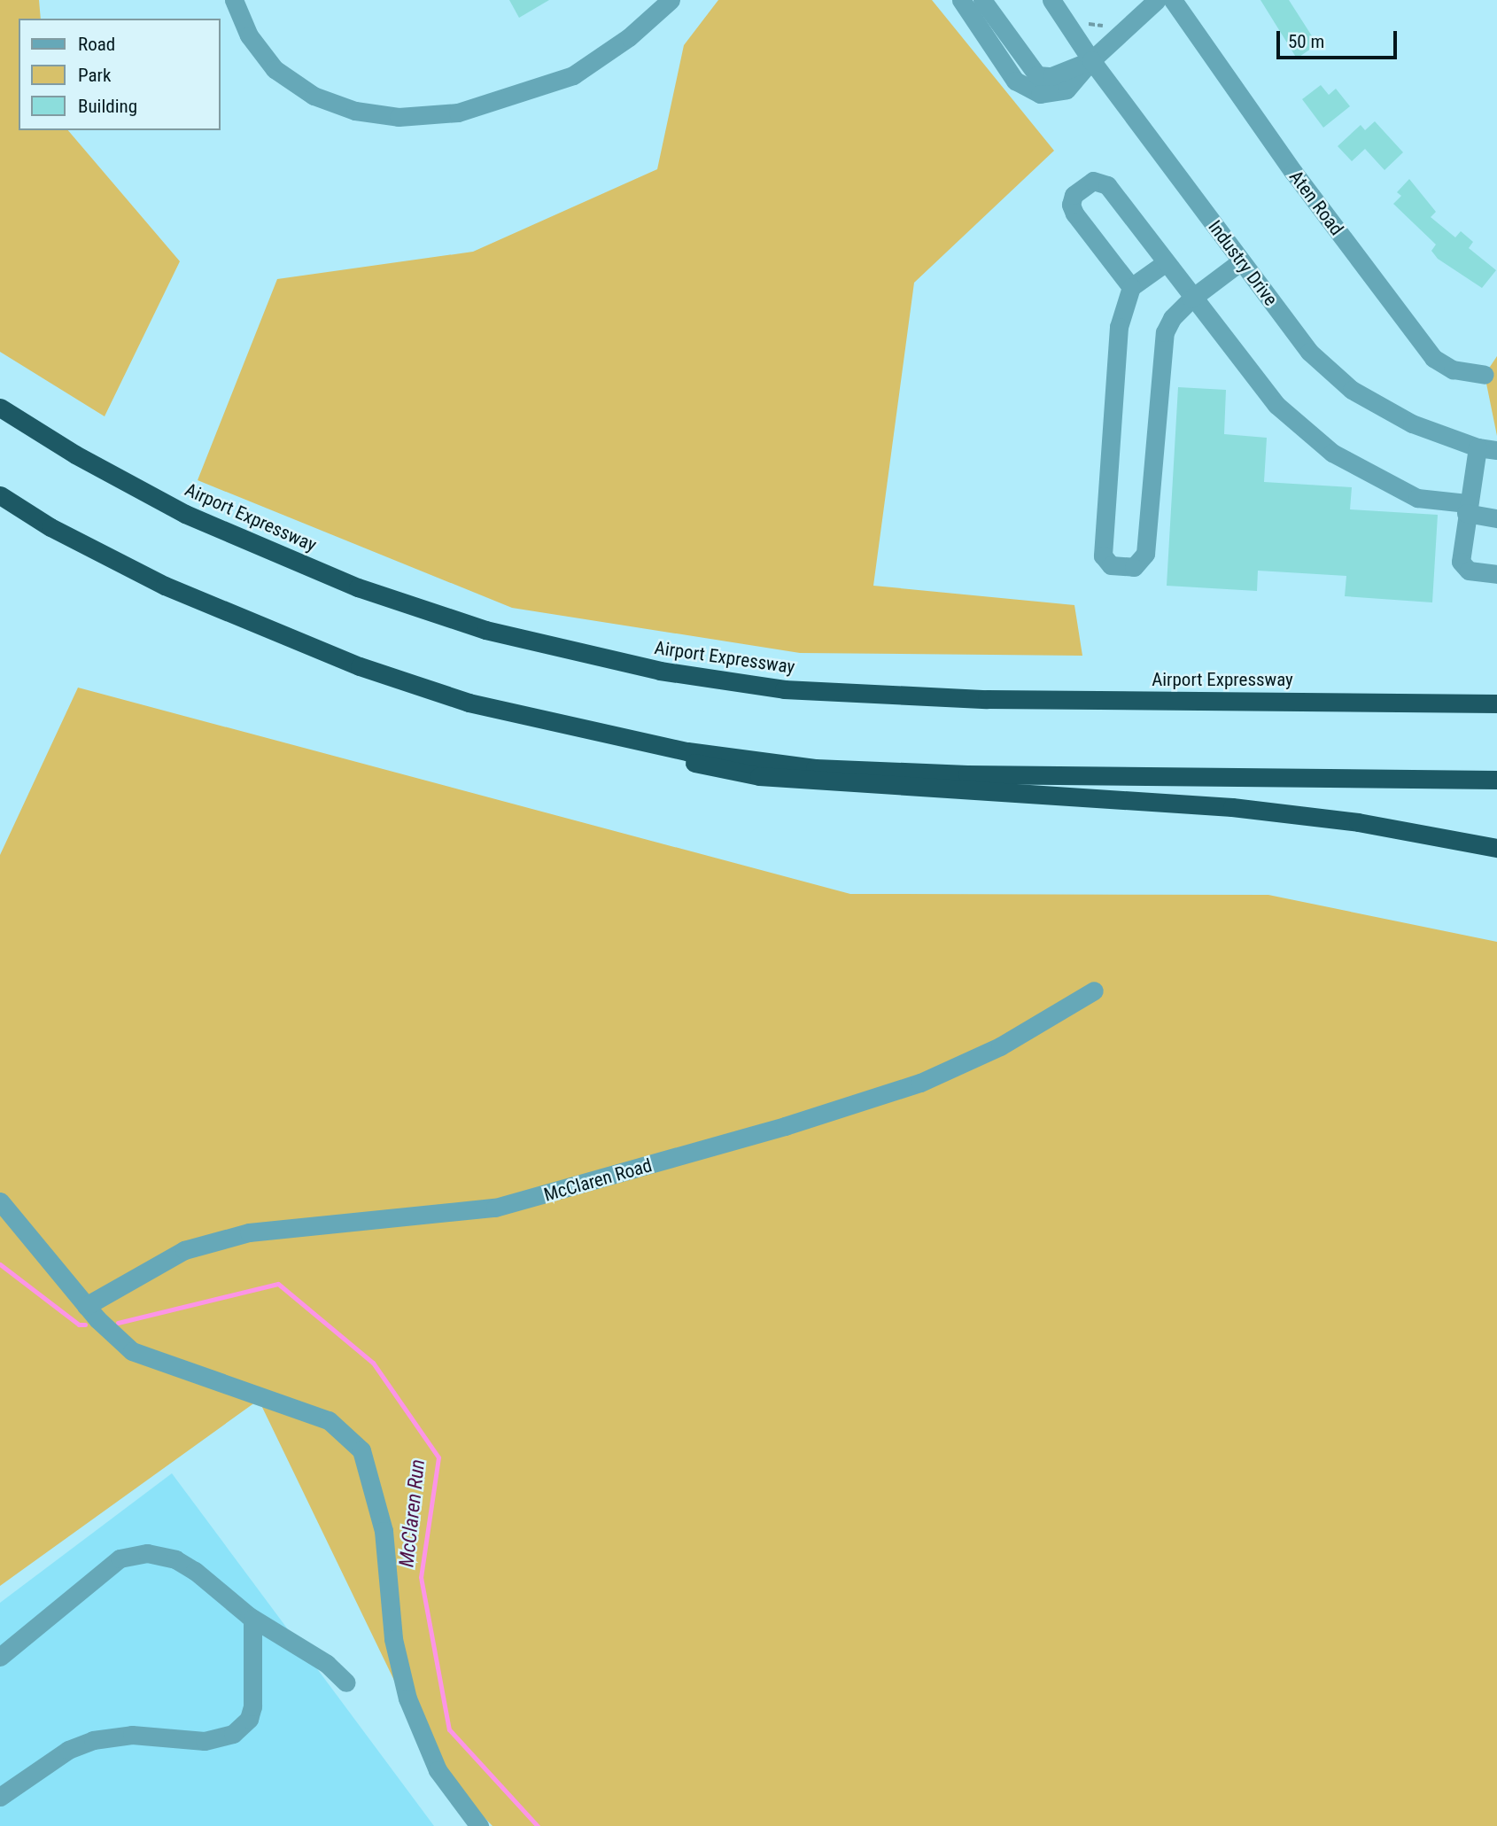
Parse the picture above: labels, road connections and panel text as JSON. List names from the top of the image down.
{
  "streets": {
    "highway": ["Airport Expressway"],
    "street": ["Aten Road", "Industry Drive", "McClaren Road"]
  },
  "water": ["McClaren Run"],
  "legend": ["Road", "Park", "Building"],
  "scale_bar": "50 m"
}
